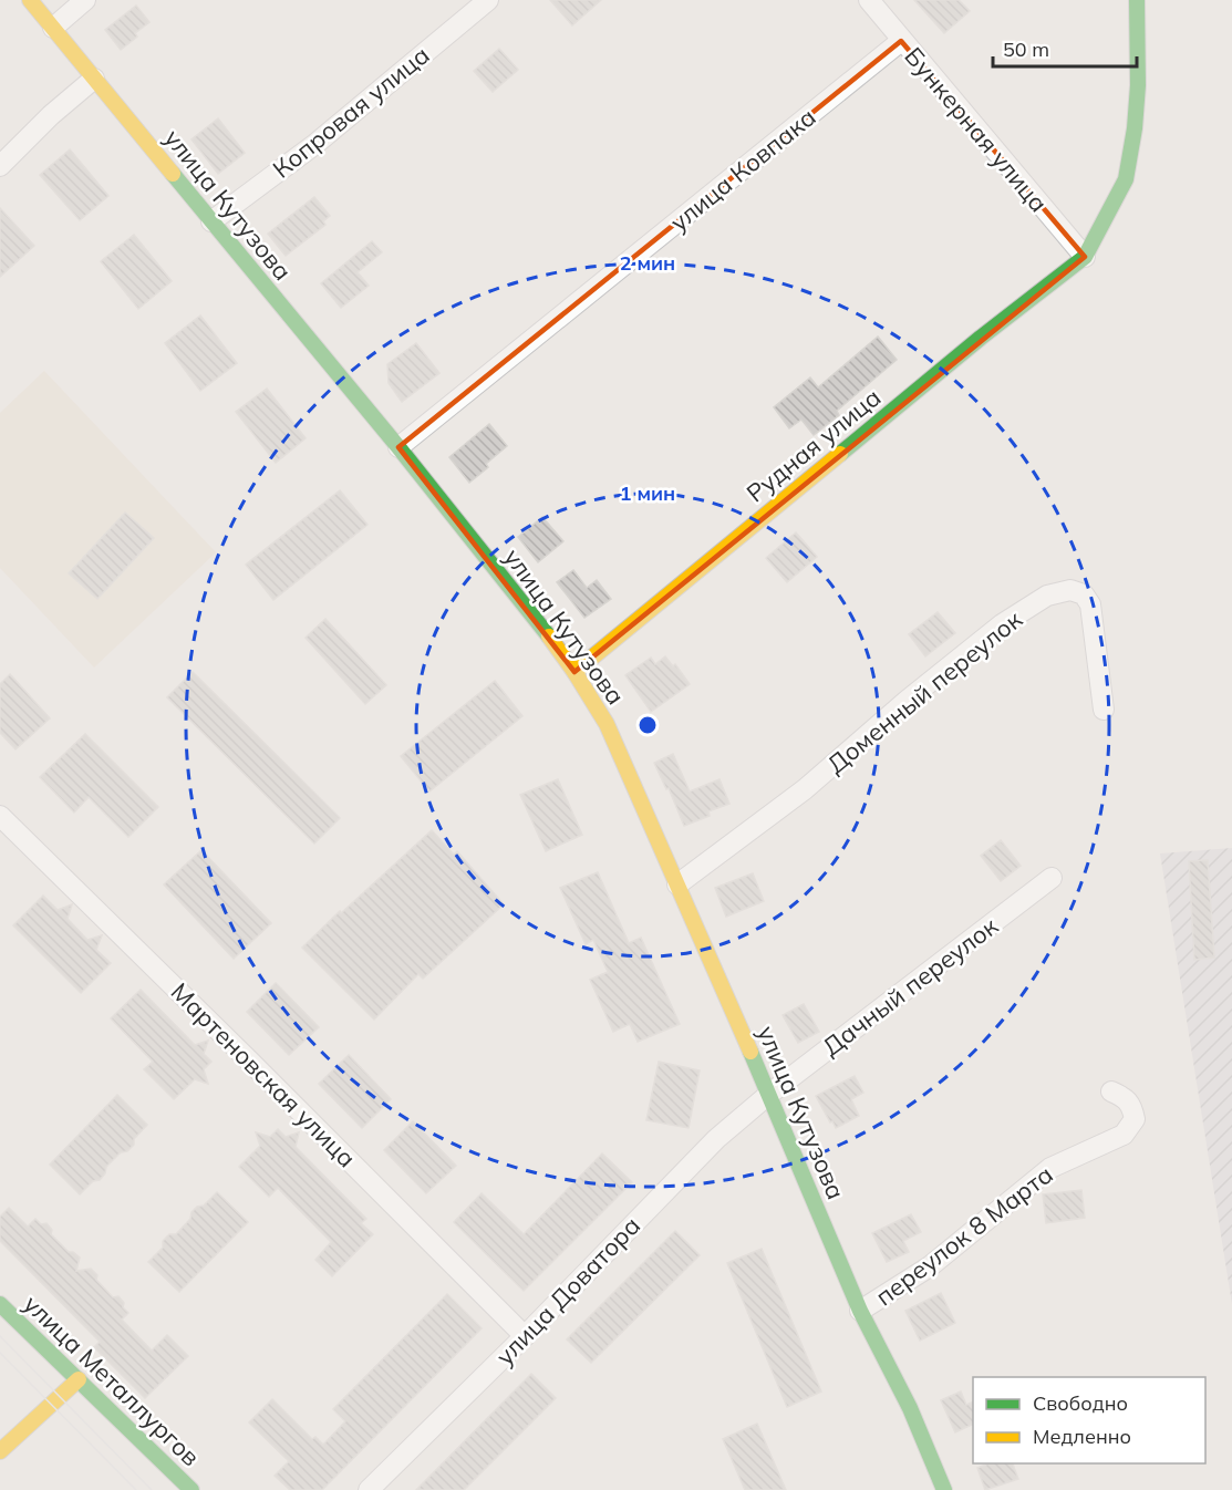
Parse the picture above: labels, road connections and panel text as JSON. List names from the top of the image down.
{
  "streets": {
    "main road": ["улица Кутузова", "Рудная улица", "улица Металлургов"],
    "street": [
      "Копровая улица",
      "Бункерная улица",
      "улица Ковпака",
      "Доменный переулок",
      "Дачный переулок",
      "Мартеновская улица",
      "переулок 8 Марта",
      "улица Доватора"
    ]
  },
  "crossings": [
    ["Копровая улица", "улица Кутузова"],
    ["Бункерная улица", "улица Ковпака"],
    ["Бункерная улица", "Рудная улица"],
    ["улица Ковпака", "улица Кутузова"],
    ["улица Кутузова", "Рудная улица"],
    ["улица Кутузова", "Доменный переулок"],
    ["улица Кутузова", "Дачный переулок"],
    ["улица Кутузова", "переулок 8 Марта"],
    ["улица Кутузова", "улица Доватора"],
    ["Дачный переулок", "улица Доватора"],
    ["Мартеновская улица", "улица Доватора"]
  ],
  "legend": ["Свободно", "Медленно"],
  "scale_bar": "50 m",
  "rings": ["2 мин", "1 мин"]
}
